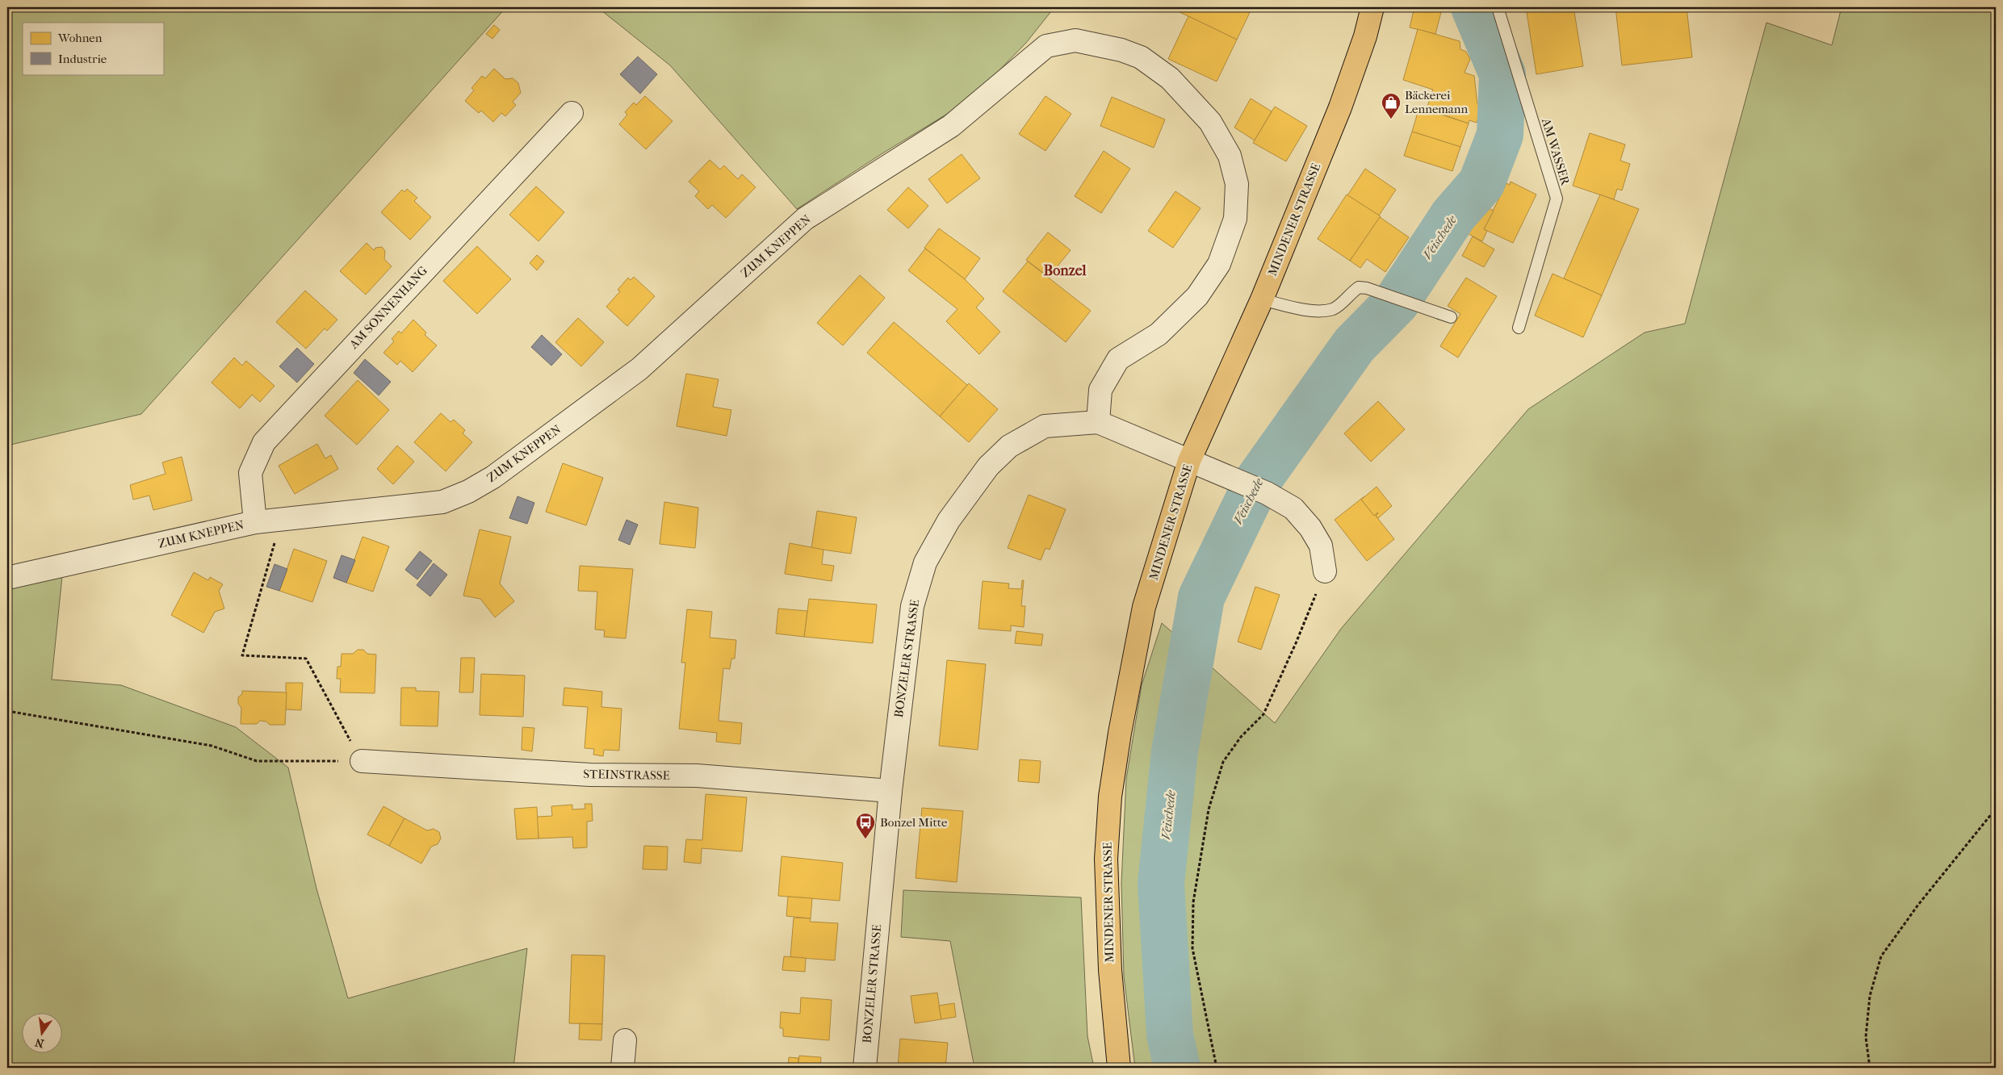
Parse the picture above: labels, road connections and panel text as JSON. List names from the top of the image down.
{
  "streets": {
    "main road": ["MINDENER STRASSE"],
    "street": [
      "ZUM KNEPPEN",
      "AM SONNENHANG",
      "BONZELER STRASSE",
      "STEINSTRASSE"
    ],
    "lane": ["AM WASSER"]
  },
  "crossings": [
    ["MINDENER STRASSE", "BONZELER STRASSE"],
    ["ZUM KNEPPEN", "AM SONNENHANG"],
    ["ZUM KNEPPEN", "BONZELER STRASSE"],
    ["BONZELER STRASSE", "STEINSTRASSE"]
  ],
  "districts": ["Bonzel"],
  "water": ["Veischede"],
  "places": {
    "shop": ["Bäckerei Lennemann"],
    "bus stop": ["Bonzel Mitte"]
  },
  "legend": ["Wohnen", "Industrie"],
  "north": "bottom"
}
